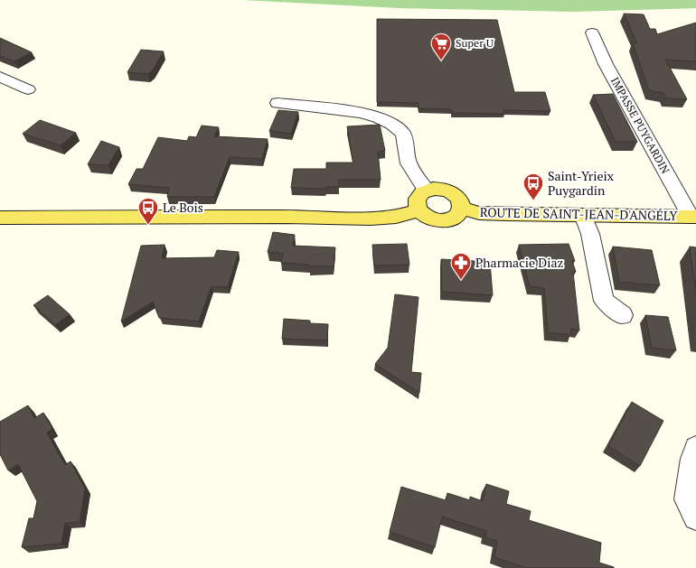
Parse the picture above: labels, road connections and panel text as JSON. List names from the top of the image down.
{
  "streets": {
    "main road": ["ROUTE DE SAINT-JEAN-D'ANGÉLY"],
    "street": ["IMPASSE PUYGARDIN"]
  },
  "crossings": [
    ["IMPASSE PUYGARDIN", "ROUTE DE SAINT-JEAN-D'ANGÉLY"]
  ],
  "places": {
    "supermarket": ["Super U"],
    "bus stop": ["Saint-Yrieix Puygardin", "Le Bois"],
    "pharmacy": ["Pharmacie Diaz"]
  }
}
